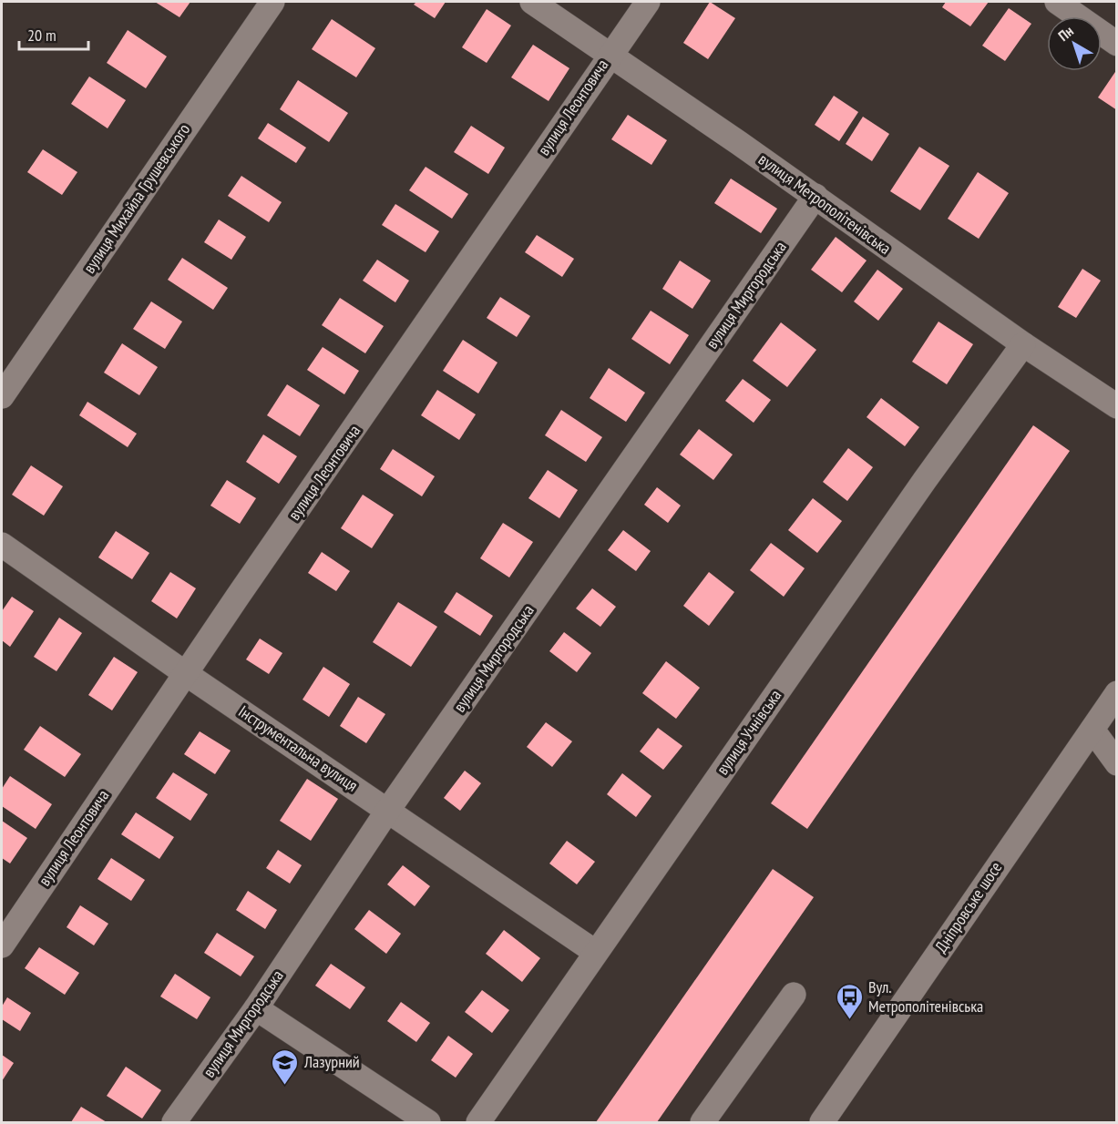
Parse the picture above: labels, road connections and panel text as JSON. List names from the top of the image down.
{
  "streets": {
    "street": [
      "вулиця Леонтовича",
      "вулиця Михайла Грушевського",
      "вулиця Метрополітенівська",
      "вулиця Миргородська",
      "вулиця Учнівська",
      "Інструментальна вулиця",
      "Дніпровське шосе"
    ]
  },
  "crossings": [
    ["вулиця Леонтовича", "вулиця Метрополітенівська"],
    ["вулиця Леонтовича", "Інструментальна вулиця"],
    ["вулиця Метрополітенівська", "вулиця Миргородська"],
    ["вулиця Метрополітенівська", "вулиця Учнівська"],
    ["вулиця Миргородська", "Інструментальна вулиця"],
    ["вулиця Учнівська", "Інструментальна вулиця"]
  ],
  "places": {
    "bus stop": ["Вул. Метрополітенівська"],
    "school or university": ["Лазурний"]
  },
  "scale_bar": "20 m",
  "north": "top left"
}
